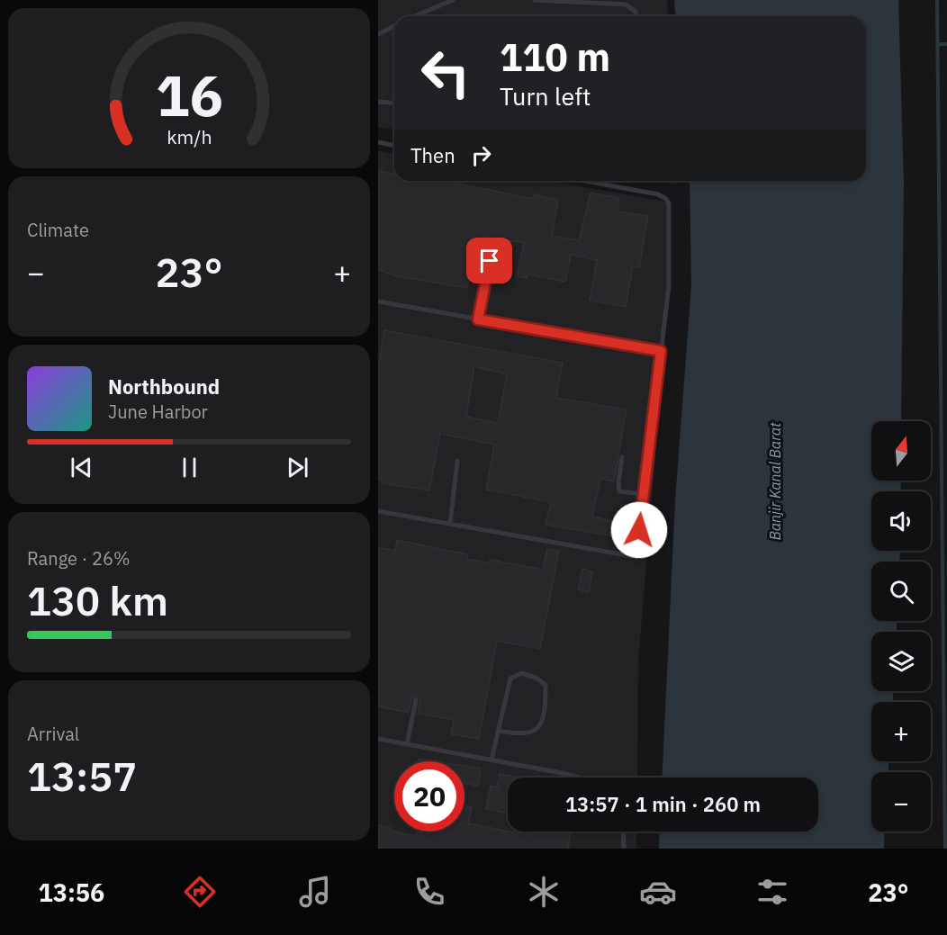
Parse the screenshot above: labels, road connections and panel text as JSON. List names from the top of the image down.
{
  "water": ["Banjir Kanal Barat"],
  "north": "top",
  "page": {
    "turn": ["110 m", "Turn left"],
    "then": "Then",
    "tile": [
      "Climate",
      ["Range · 26%", "130 km"],
      ["Arrival", "13:57"]
    ],
    "heat": ["−", "23°", "+"],
    "song": ["Northbound", "June Harbor"],
    "map_buttons": ["+", "−"],
    "limit": "20",
    "trip": "13:57 · 1 min · 260 m",
    "tabs": ["13:56", "23°"],
    "gauge": ["16", "km/h"]
  }
}
